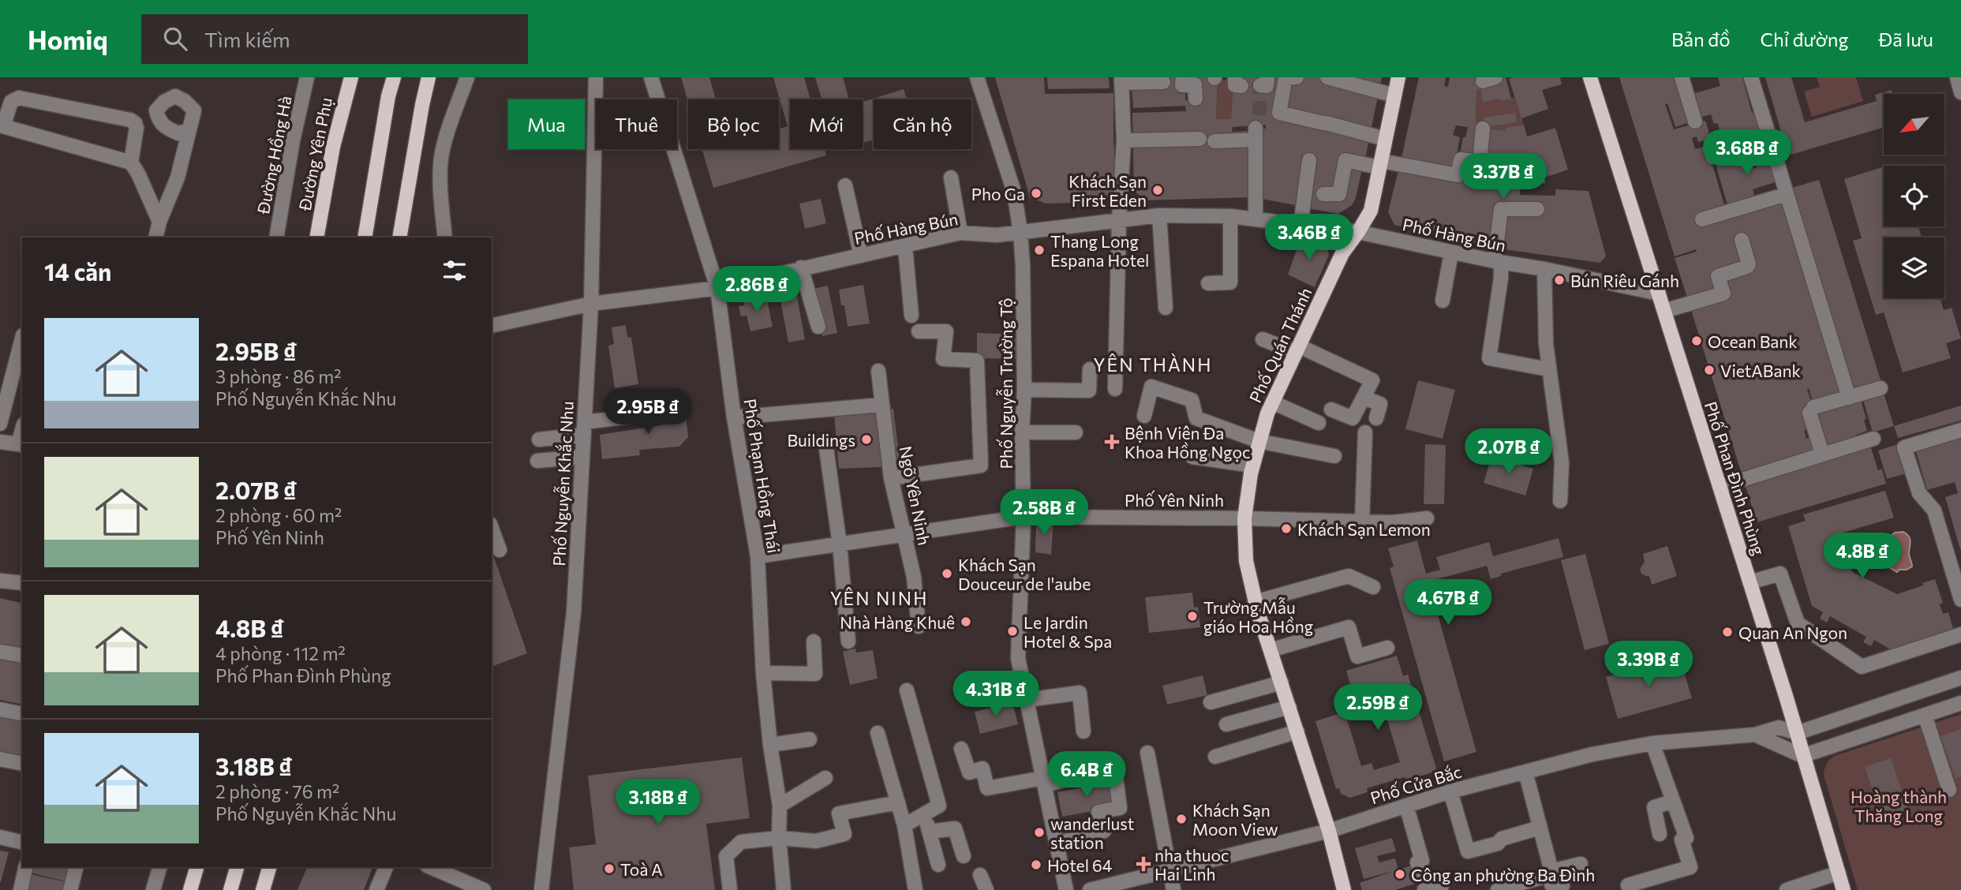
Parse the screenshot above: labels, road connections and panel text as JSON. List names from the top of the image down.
{
  "streets": {
    "main road": ["Đường Yên Phụ", "Phố Quán Thánh", "Phố Phan Đình Phùng"],
    "street": [
      "Đường Hồng Hà",
      "Phố Hàng Bún",
      "Phố Nguyễn Trường Tộ",
      "Phố Phạm Hồng Thái",
      "Phố Nguyễn Khắc Nhu",
      "Ngõ Yên Ninh",
      "Phố Yên Ninh",
      "Phố Cửa Bắc"
    ]
  },
  "crossings": [
    ["Phố Hàng Bún", "Phố Quán Thánh"],
    ["Phố Hàng Bún", "Phố Nguyễn Trường Tộ"],
    ["Phố Hàng Bún", "Phố Phạm Hồng Thái"],
    ["Phố Hàng Bún", "Phố Phan Đình Phùng"],
    ["Phố Hàng Bún", "Phố Nguyễn Khắc Nhu"],
    ["Phố Quán Thánh", "Phố Yên Ninh"],
    ["Phố Quán Thánh", "Phố Cửa Bắc"],
    ["Phố Nguyễn Trường Tộ", "Phố Yên Ninh"],
    ["Phố Phạm Hồng Thái", "Phố Yên Ninh"],
    ["Phố Phan Đình Phùng", "Phố Cửa Bắc"],
    ["Ngõ Yên Ninh", "Phố Yên Ninh"]
  ],
  "districts": ["YÊN THÀNH", "YÊN NINH"],
  "parks": ["Hoàng thành Thăng Long"],
  "places": {
    "other": [
      "Khách Sạn First Eden",
      "Pho Ga",
      "Thang Long Espana Hotel",
      "Bún Riêu Gánh",
      "Ocean Bank",
      "VietABank",
      "Buildings",
      "Khách Sạn Lemon",
      "Khách Sạn Douceur de l'aube",
      "Trường Mẫu giáo Hoa Hồng",
      "Nhà Hàng Khuê",
      "Le Jardin Hotel & Spa",
      "Quan An Ngon",
      "Khách Sạn Moon View",
      "wanderlust station",
      "Hotel 64",
      "Toà A",
      "Công an phường Ba Đình"
    ],
    "health": ["Bệnh Viện Đa Khoa Hồng Ngọc", "nha thuoc Hai Linh"]
  },
  "north": "bottom left",
  "page": {
    "header": "Homiq",
    "search": "Tìm kiếm",
    "nav": ["Bản đồ", "Chỉ đường", "Đã lưu"],
    "chip": [
      "Mua",
      "Thuê",
      "Bộ lọc",
      "Mới",
      "Căn hộ"
    ],
    "price": [
      "3.68B ₫",
      "3.37B ₫",
      "3.46B ₫",
      "2.86B ₫",
      "2.95B ₫",
      "2.07B ₫",
      "2.58B ₫",
      "4.8B ₫",
      "4.67B ₫",
      "3.39B ₫",
      "4.31B ₫",
      "2.59B ₫",
      "6.4B ₫",
      "3.18B ₫"
    ],
    "heading": "14 căn",
    "list": [
      {
        "name": "2.95B ₫",
        "note": "3 phòng · 86 m² · Phố Nguyễn Khắc Nhu"
      },
      {
        "name": "2.07B ₫",
        "note": "2 phòng · 60 m² · Phố Yên Ninh"
      },
      {
        "name": "4.8B ₫",
        "note": "4 phòng · 112 m² · Phố Phan Đình Phùng"
      },
      {
        "name": "3.18B ₫",
        "note": "2 phòng · 76 m² · Phố Nguyễn Khắc Nhu"
      }
    ]
  }
}
